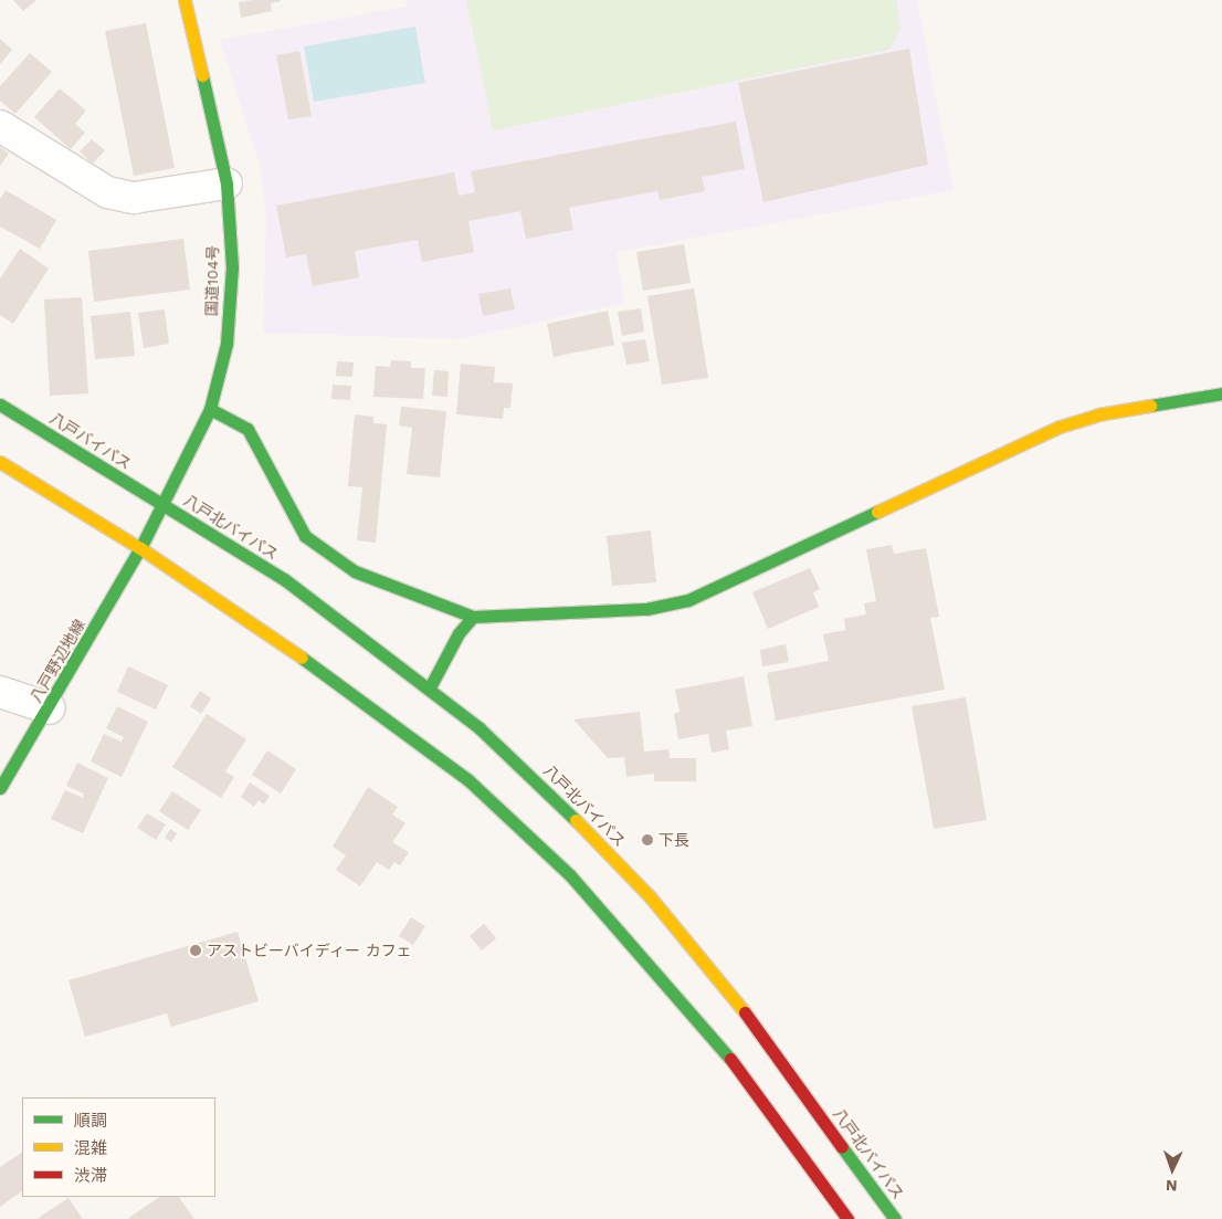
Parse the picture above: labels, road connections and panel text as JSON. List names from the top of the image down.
{
  "streets": {
    "main road": [
      "国道104号",
      "八戸バイパス",
      "八戸北バイパス",
      "八戸野辺地線"
    ]
  },
  "crossings": [
    ["国道104号", "八戸バイパス"],
    ["国道104号", "八戸北バイパス"],
    ["国道104号", "八戸野辺地線"],
    ["八戸バイパス", "八戸北バイパス"]
  ],
  "places": ["下長", "アストビーバイディー カフェ"],
  "legend": ["順調", "混雑", "渋滞"],
  "north": "bottom"
}
